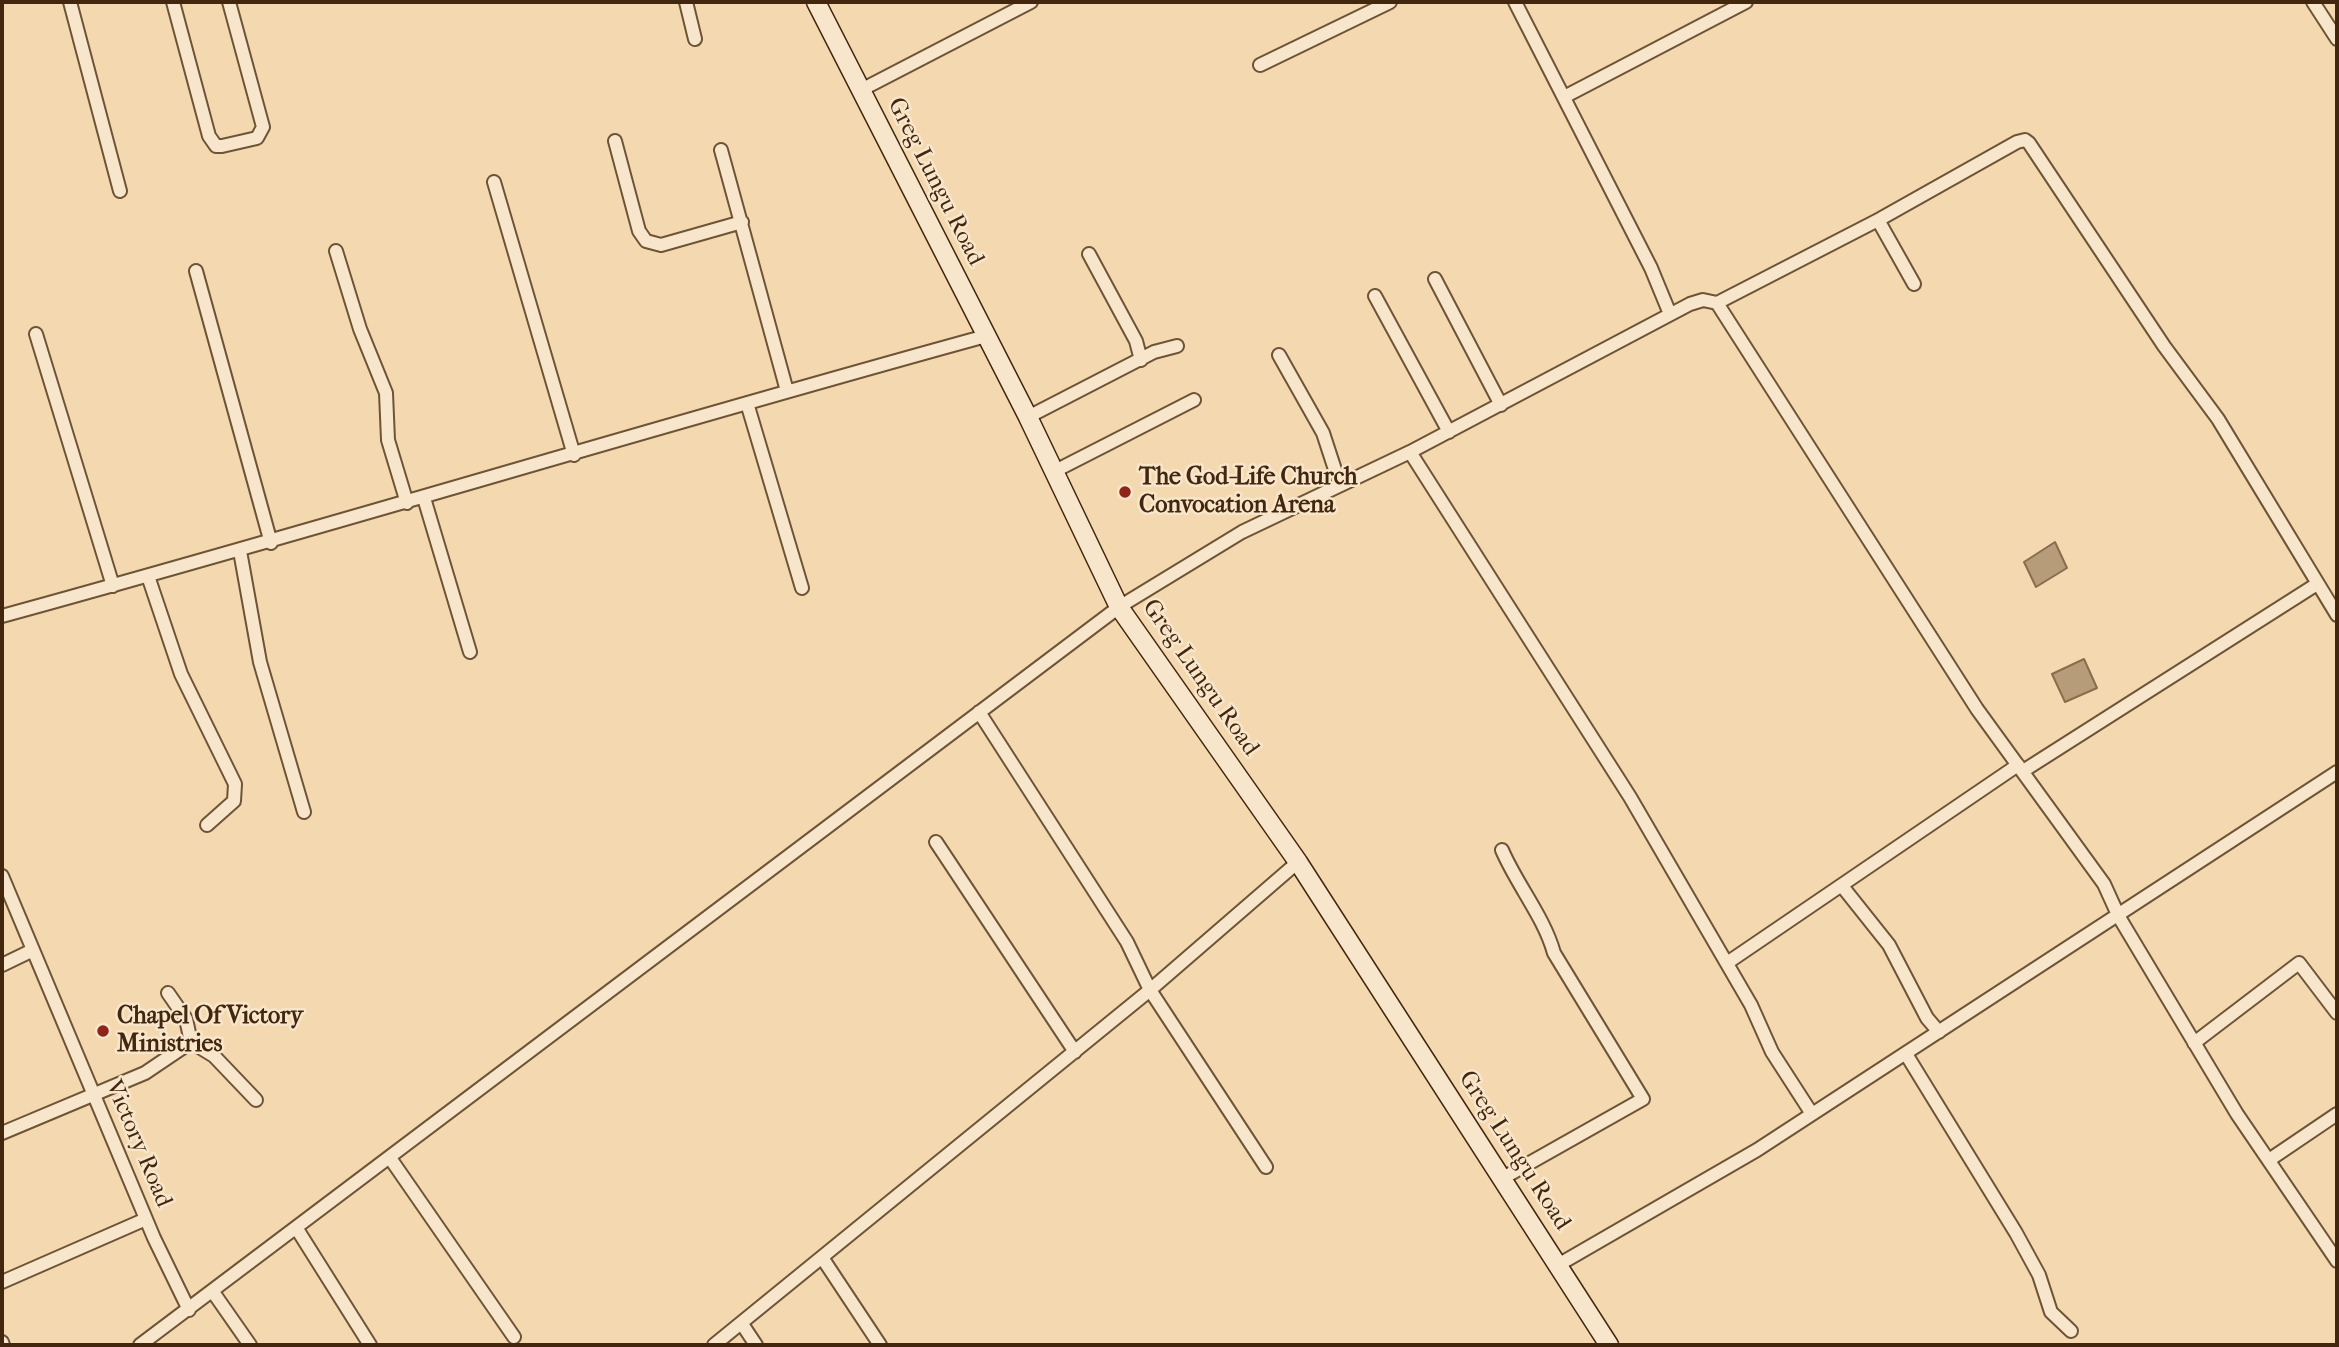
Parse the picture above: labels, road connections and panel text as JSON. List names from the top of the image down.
{
  "streets": {
    "street": ["Greg Lungu Road", "Victory Road"]
  },
  "places": ["The God-Life Church Convocation Arena", "Chapel Of Victory Ministries"]
}
